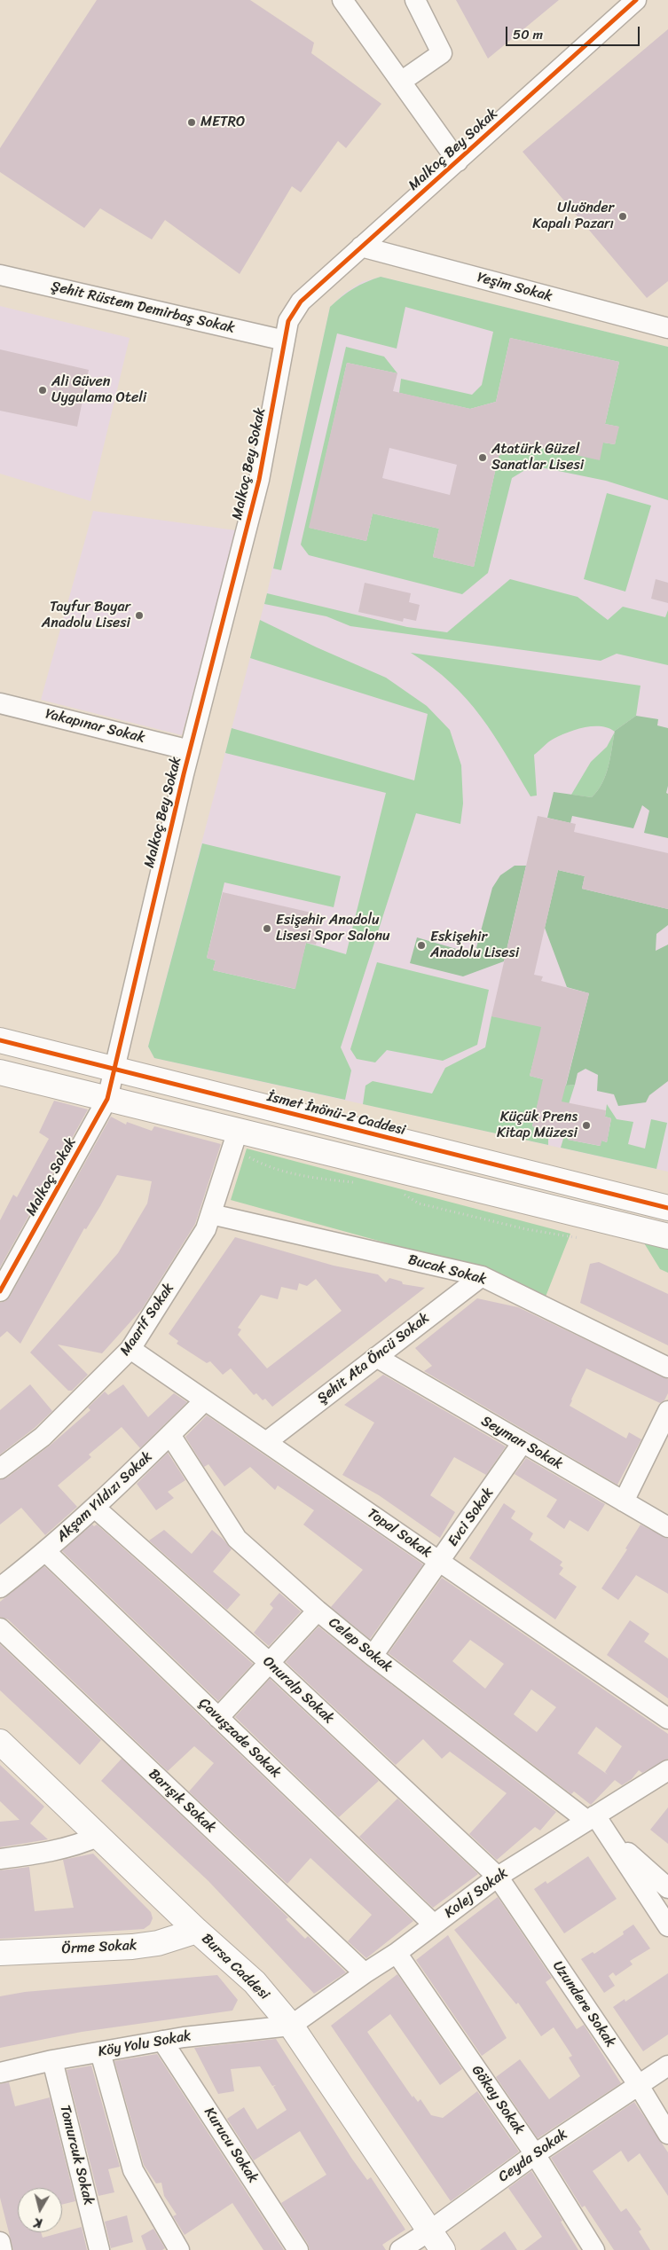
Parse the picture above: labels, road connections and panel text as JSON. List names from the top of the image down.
{
  "streets": {
    "main road": ["İsmet İnönü-2 Caddesi", "Örme Sokak", "Bursa Caddesi"],
    "street": [
      "Malkoç Bey Sokak",
      "Yeşim Sokak",
      "Şehit Rüstem Demirbaş Sokak",
      "Yakapınar Sokak",
      "Malkoç Sokak",
      "Bucak Sokak",
      "Maarif Sokak",
      "Şehit Ata Öncü Sokak",
      "Seyman Sokak",
      "Akşam Yıldızı Sokak",
      "Evci Sokak",
      "Topal Sokak",
      "Celep Sokak",
      "Onuralp Sokak",
      "Çavuşzade Sokak",
      "Barışık Sokak",
      "Kolej Sokak",
      "Uzundere Sokak",
      "Köy Yolu Sokak",
      "Gökay Sokak",
      "Kurucu Sokak",
      "Tomurcuk Sokak",
      "Ceyda Sokak"
    ]
  },
  "crossings": [
    ["Malkoç Bey Sokak", "Yeşim Sokak"],
    ["Malkoç Bey Sokak", "Şehit Rüstem Demirbaş Sokak"],
    ["Malkoç Bey Sokak", "Yakapınar Sokak"],
    ["Malkoç Bey Sokak", "İsmet İnönü-2 Caddesi"],
    ["Malkoç Bey Sokak", "Malkoç Sokak"],
    ["İsmet İnönü-2 Caddesi", "Malkoç Sokak"],
    ["Bucak Sokak", "Maarif Sokak"],
    ["Bucak Sokak", "Şehit Ata Öncü Sokak"],
    ["Maarif Sokak", "Topal Sokak"],
    ["Şehit Ata Öncü Sokak", "Seyman Sokak"],
    ["Şehit Ata Öncü Sokak", "Topal Sokak"],
    ["Seyman Sokak", "Evci Sokak"],
    ["Akşam Yıldızı Sokak", "Topal Sokak"],
    ["Akşam Yıldızı Sokak", "Celep Sokak"],
    ["Akşam Yıldızı Sokak", "Onuralp Sokak"],
    ["Akşam Yıldızı Sokak", "Çavuşzade Sokak"],
    ["Evci Sokak", "Topal Sokak"],
    ["Evci Sokak", "Celep Sokak"],
    ["Celep Sokak", "Kolej Sokak"],
    ["Onuralp Sokak", "Kolej Sokak"],
    ["Onuralp Sokak", "Uzundere Sokak"],
    ["Çavuşzade Sokak", "Kolej Sokak"],
    ["Barışık Sokak", "Kolej Sokak"],
    ["Kolej Sokak", "Bursa Caddesi"],
    ["Kolej Sokak", "Uzundere Sokak"],
    ["Kolej Sokak", "Köy Yolu Sokak"],
    ["Kolej Sokak", "Gökay Sokak"],
    ["Örme Sokak", "Bursa Caddesi"],
    ["Bursa Caddesi", "Köy Yolu Sokak"],
    ["Bursa Caddesi", "Ceyda Sokak"],
    ["Uzundere Sokak", "Ceyda Sokak"],
    ["Köy Yolu Sokak", "Kurucu Sokak"],
    ["Köy Yolu Sokak", "Tomurcuk Sokak"],
    ["Gökay Sokak", "Ceyda Sokak"]
  ],
  "places": [
    "METRO",
    "Uluönder Kapalı Pazarı",
    "Ali Güven Uygulama Oteli",
    "Atatürk Güzel Sanatlar Lisesi",
    "Tayfur Bayar Anadolu Lisesi",
    "Esişehir Anadolu Lisesi Spor Salonu",
    "Eskişehir Anadolu Lisesi",
    "Küçük Prens Kitap Müzesi"
  ],
  "scale_bar": "50 m",
  "north": "bottom"
}
